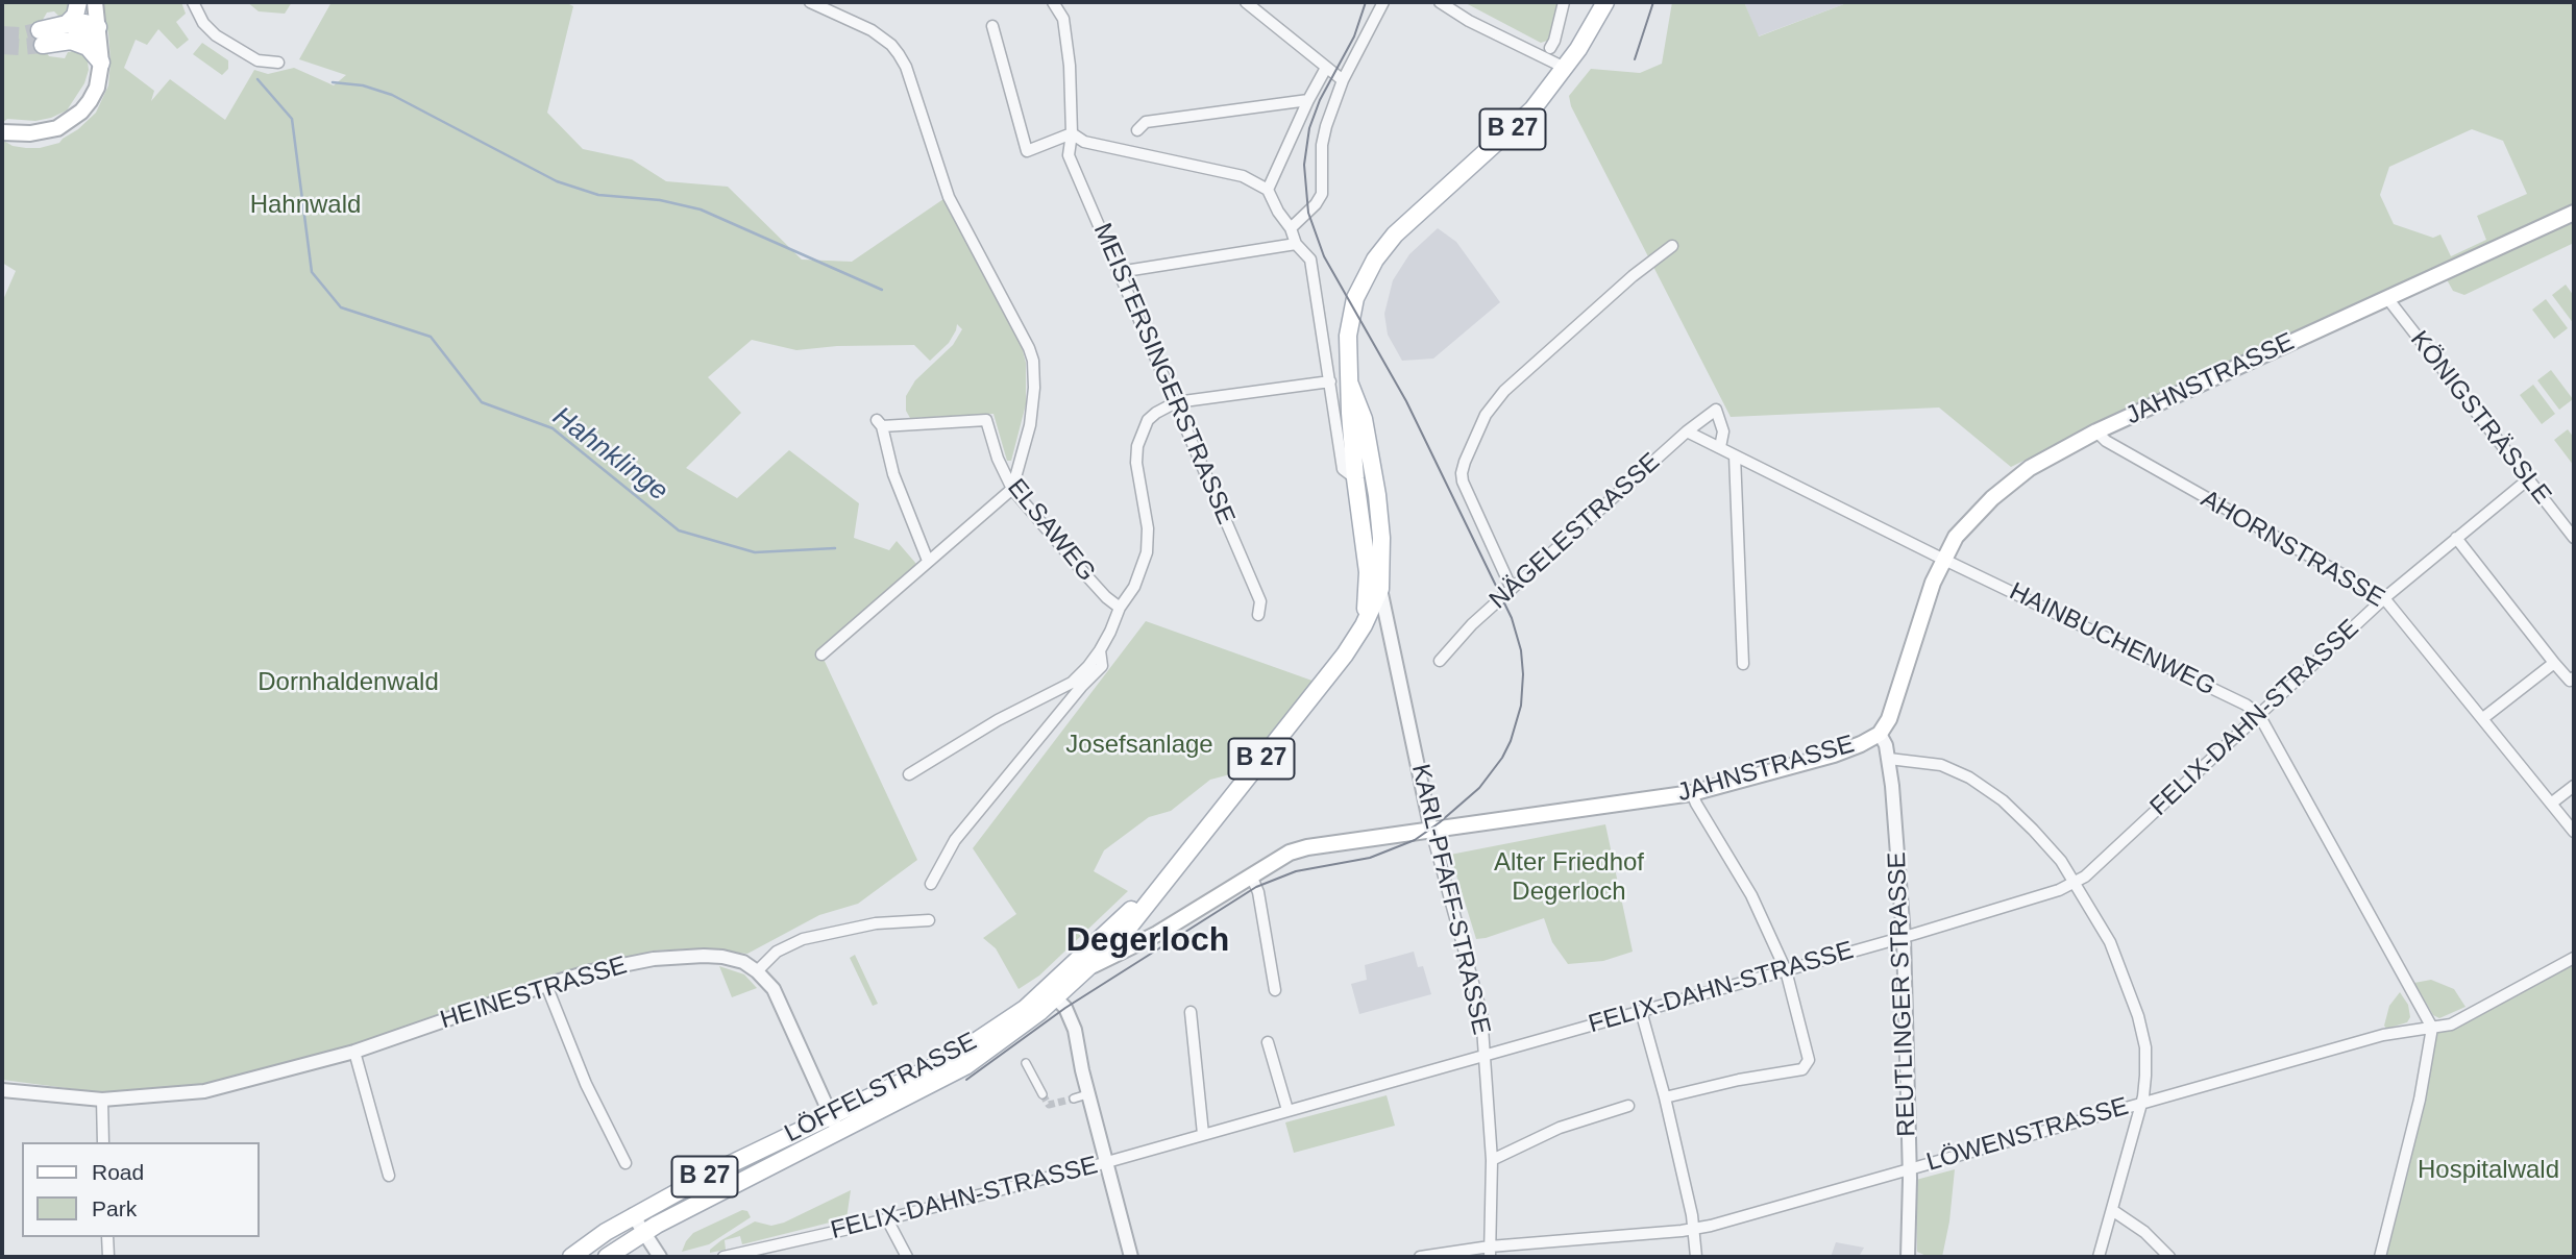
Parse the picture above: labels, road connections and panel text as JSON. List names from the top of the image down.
{
  "streets": {
    "main road": ["B 27", "JAHNSTRASSE", "LÖFFELSTRASSE"],
    "street": [
      "MEISTERSINGERSTRASSE",
      "KÖNIGSTRÄSSLE",
      "ELSAWEG",
      "NÄGELESTRASSE",
      "AHORNSTRASSE",
      "HAINBUCHENWEG",
      "FELIX-DAHN-STRASSE",
      "KARL-PFAFF-STRASSE",
      "HEINESTRASSE",
      "REUTLINGER STRASSE",
      "LÖWENSTRASSE"
    ]
  },
  "crossings": [
    ["B 27", "KARL-PFAFF-STRASSE"],
    ["B 27", "LÖFFELSTRASSE"],
    ["JAHNSTRASSE", "KÖNIGSTRÄSSLE"],
    ["JAHNSTRASSE", "AHORNSTRASSE"],
    ["JAHNSTRASSE", "HAINBUCHENWEG"],
    ["JAHNSTRASSE", "KARL-PFAFF-STRASSE"],
    ["JAHNSTRASSE", "REUTLINGER STRASSE"],
    ["JAHNSTRASSE", "LÖFFELSTRASSE"],
    ["KÖNIGSTRÄSSLE", "FELIX-DAHN-STRASSE"],
    ["NÄGELESTRASSE", "HAINBUCHENWEG"],
    ["AHORNSTRASSE", "FELIX-DAHN-STRASSE"],
    ["HAINBUCHENWEG", "FELIX-DAHN-STRASSE"],
    ["HAINBUCHENWEG", "LÖWENSTRASSE"],
    ["FELIX-DAHN-STRASSE", "KARL-PFAFF-STRASSE"],
    ["FELIX-DAHN-STRASSE", "REUTLINGER STRASSE"],
    ["KARL-PFAFF-STRASSE", "LÖWENSTRASSE"],
    ["REUTLINGER STRASSE", "LÖWENSTRASSE"]
  ],
  "districts": ["Degerloch"],
  "water": ["Hahnklinge"],
  "parks": [
    "Hahnwald",
    "Dornhaldenwald",
    "Josefsanlage",
    "Alter Friedhof Degerloch",
    "Hospitalwald"
  ],
  "legend": ["Road", "Park"]
}
